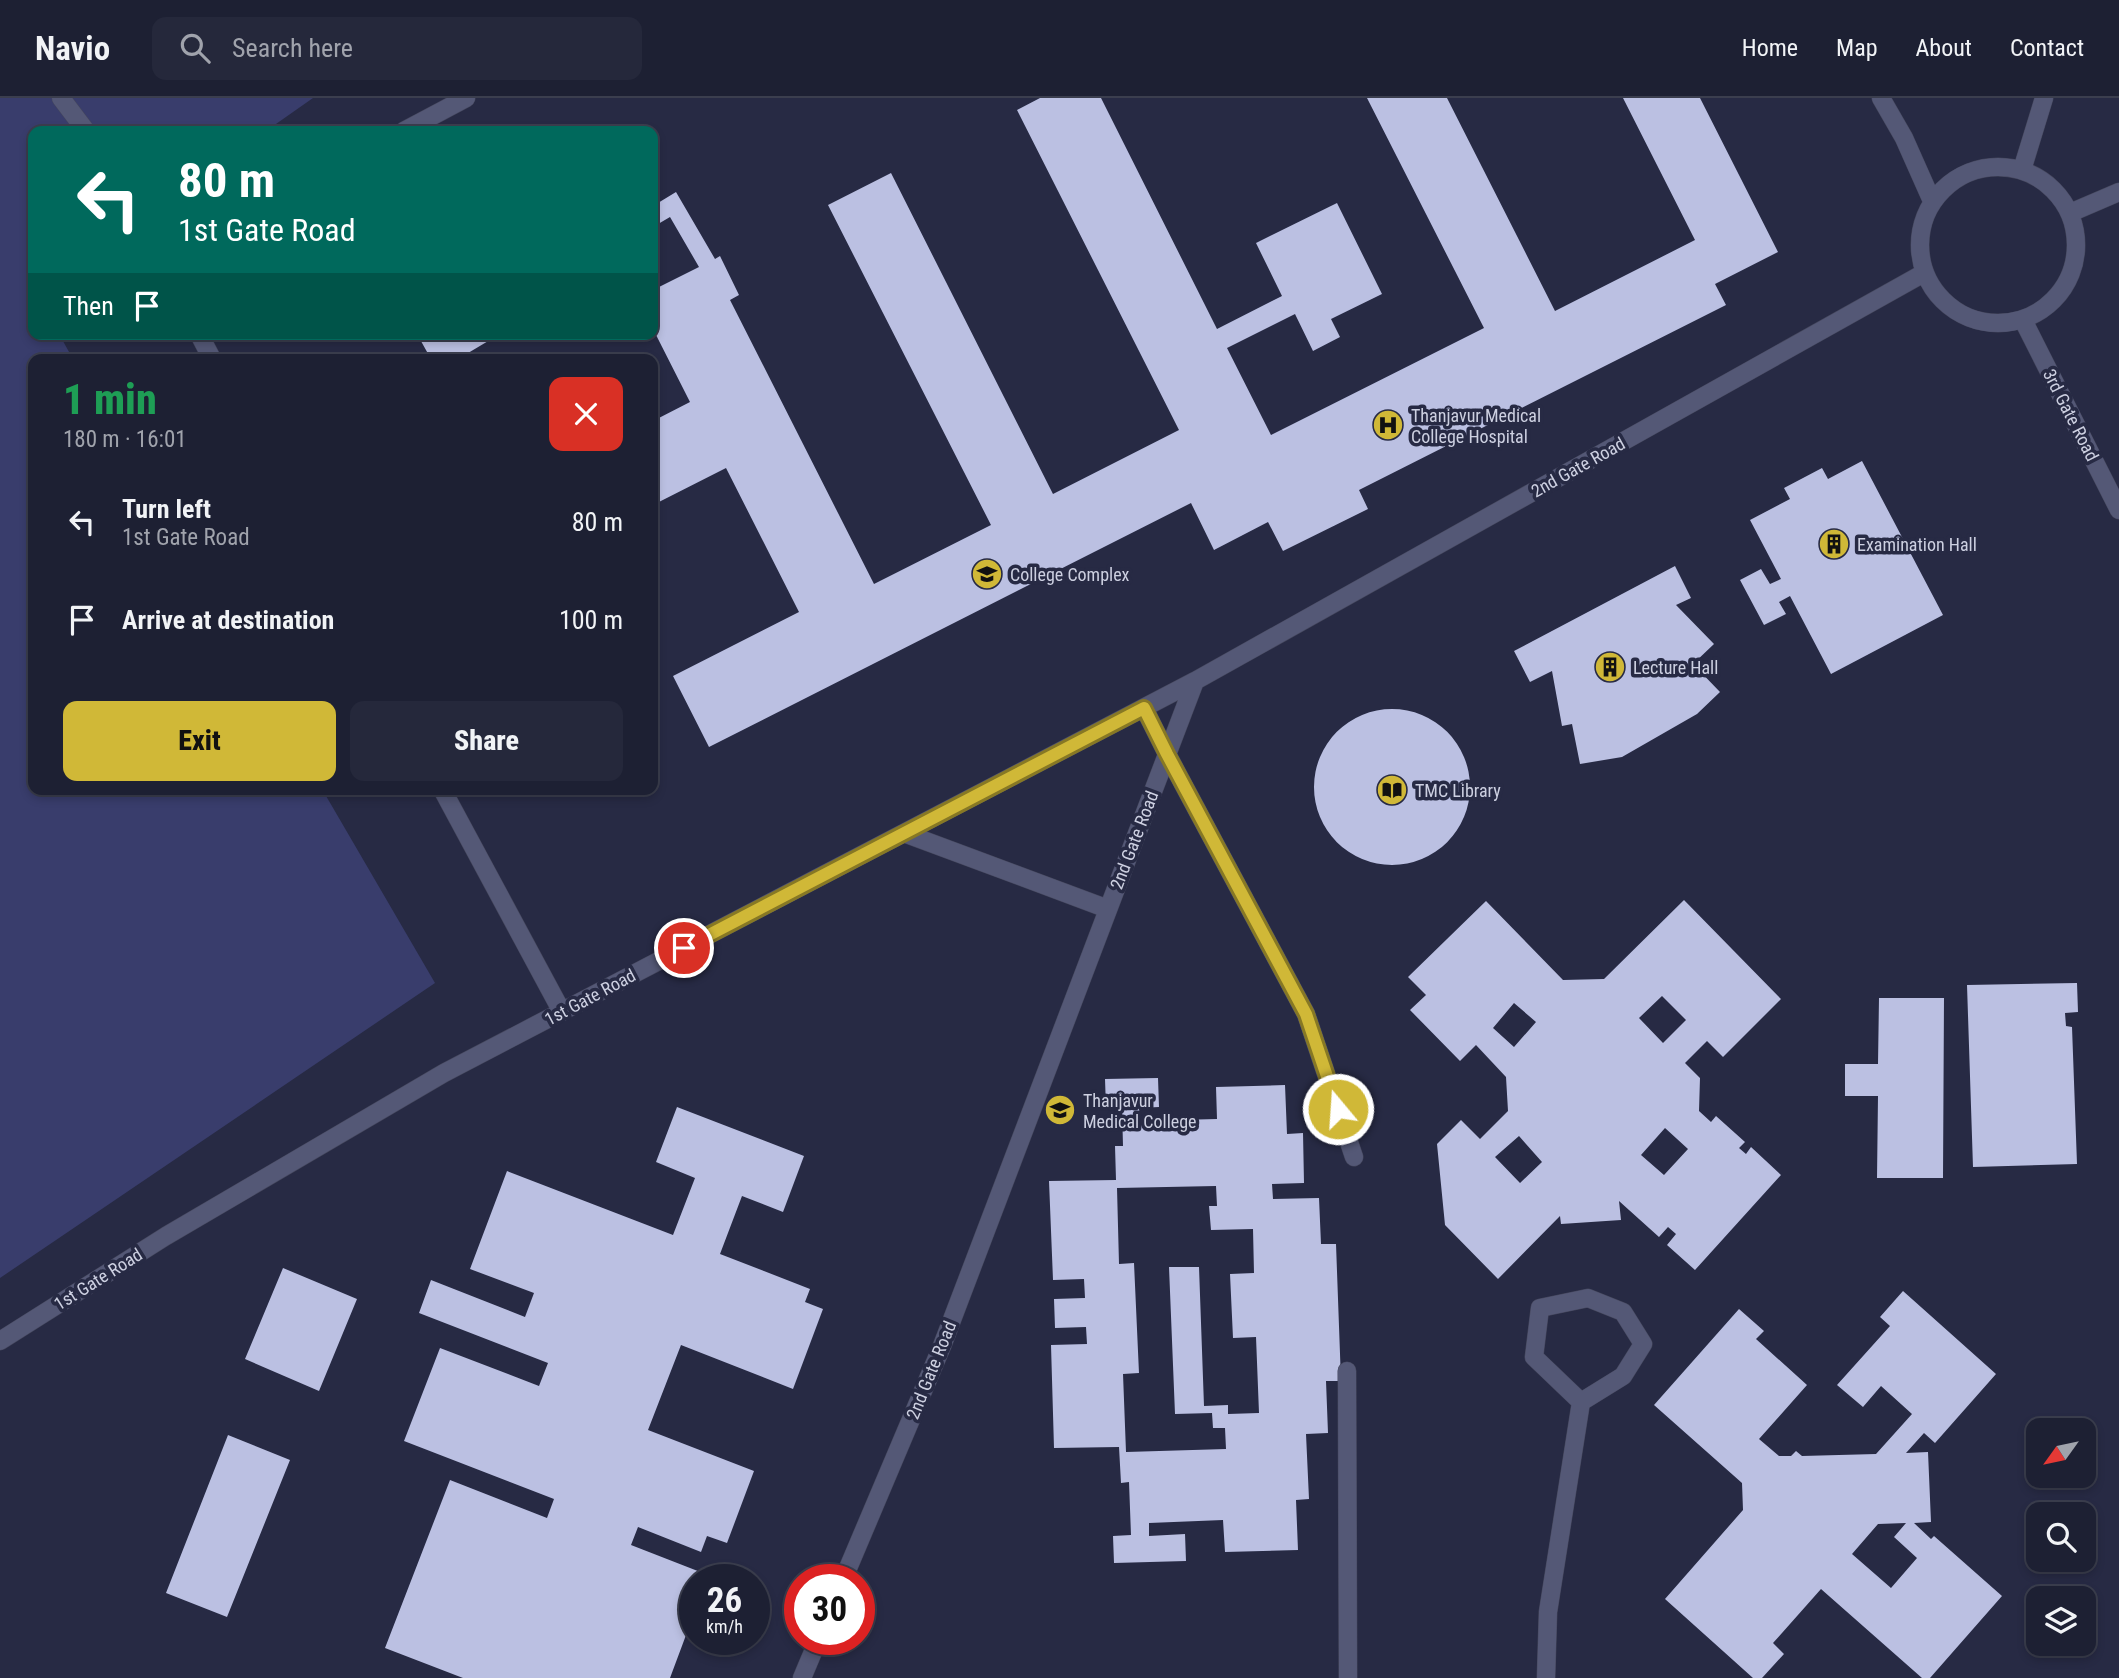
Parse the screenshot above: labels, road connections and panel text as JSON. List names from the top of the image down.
{
  "streets": {
    "street": ["3rd Gate Road", "2nd Gate Road", "1st Gate Road"]
  },
  "crossings": [
    ["3rd Gate Road", "2nd Gate Road"],
    ["2nd Gate Road", "1st Gate Road"]
  ],
  "places": {
    "hospital": ["Thanjavur Medical College Hospital"],
    "building": ["Examination Hall", "Lecture Hall"],
    "school or university": ["College Complex", "Thanjavur Medical College"],
    "library": ["TMC Library"]
  },
  "north": "bottom left",
  "page": {
    "header": "Navio",
    "search": "Search here",
    "nav": [
      "Home",
      "Map",
      "About",
      "Contact"
    ],
    "turn": ["80 m", "1st Gate Road"],
    "then": "Then",
    "heading": ["1 min", "180 m · 16:01"],
    "list": [
      {
        "name": "Turn left",
        "note": "1st Gate Road",
        "value": "80 m"
      },
      {
        "name": "Arrive at destination",
        "value": "100 m"
      }
    ],
    "buttons": ["Exit", "Share"],
    "speed": "26 km/h",
    "limit": "30"
  }
}
